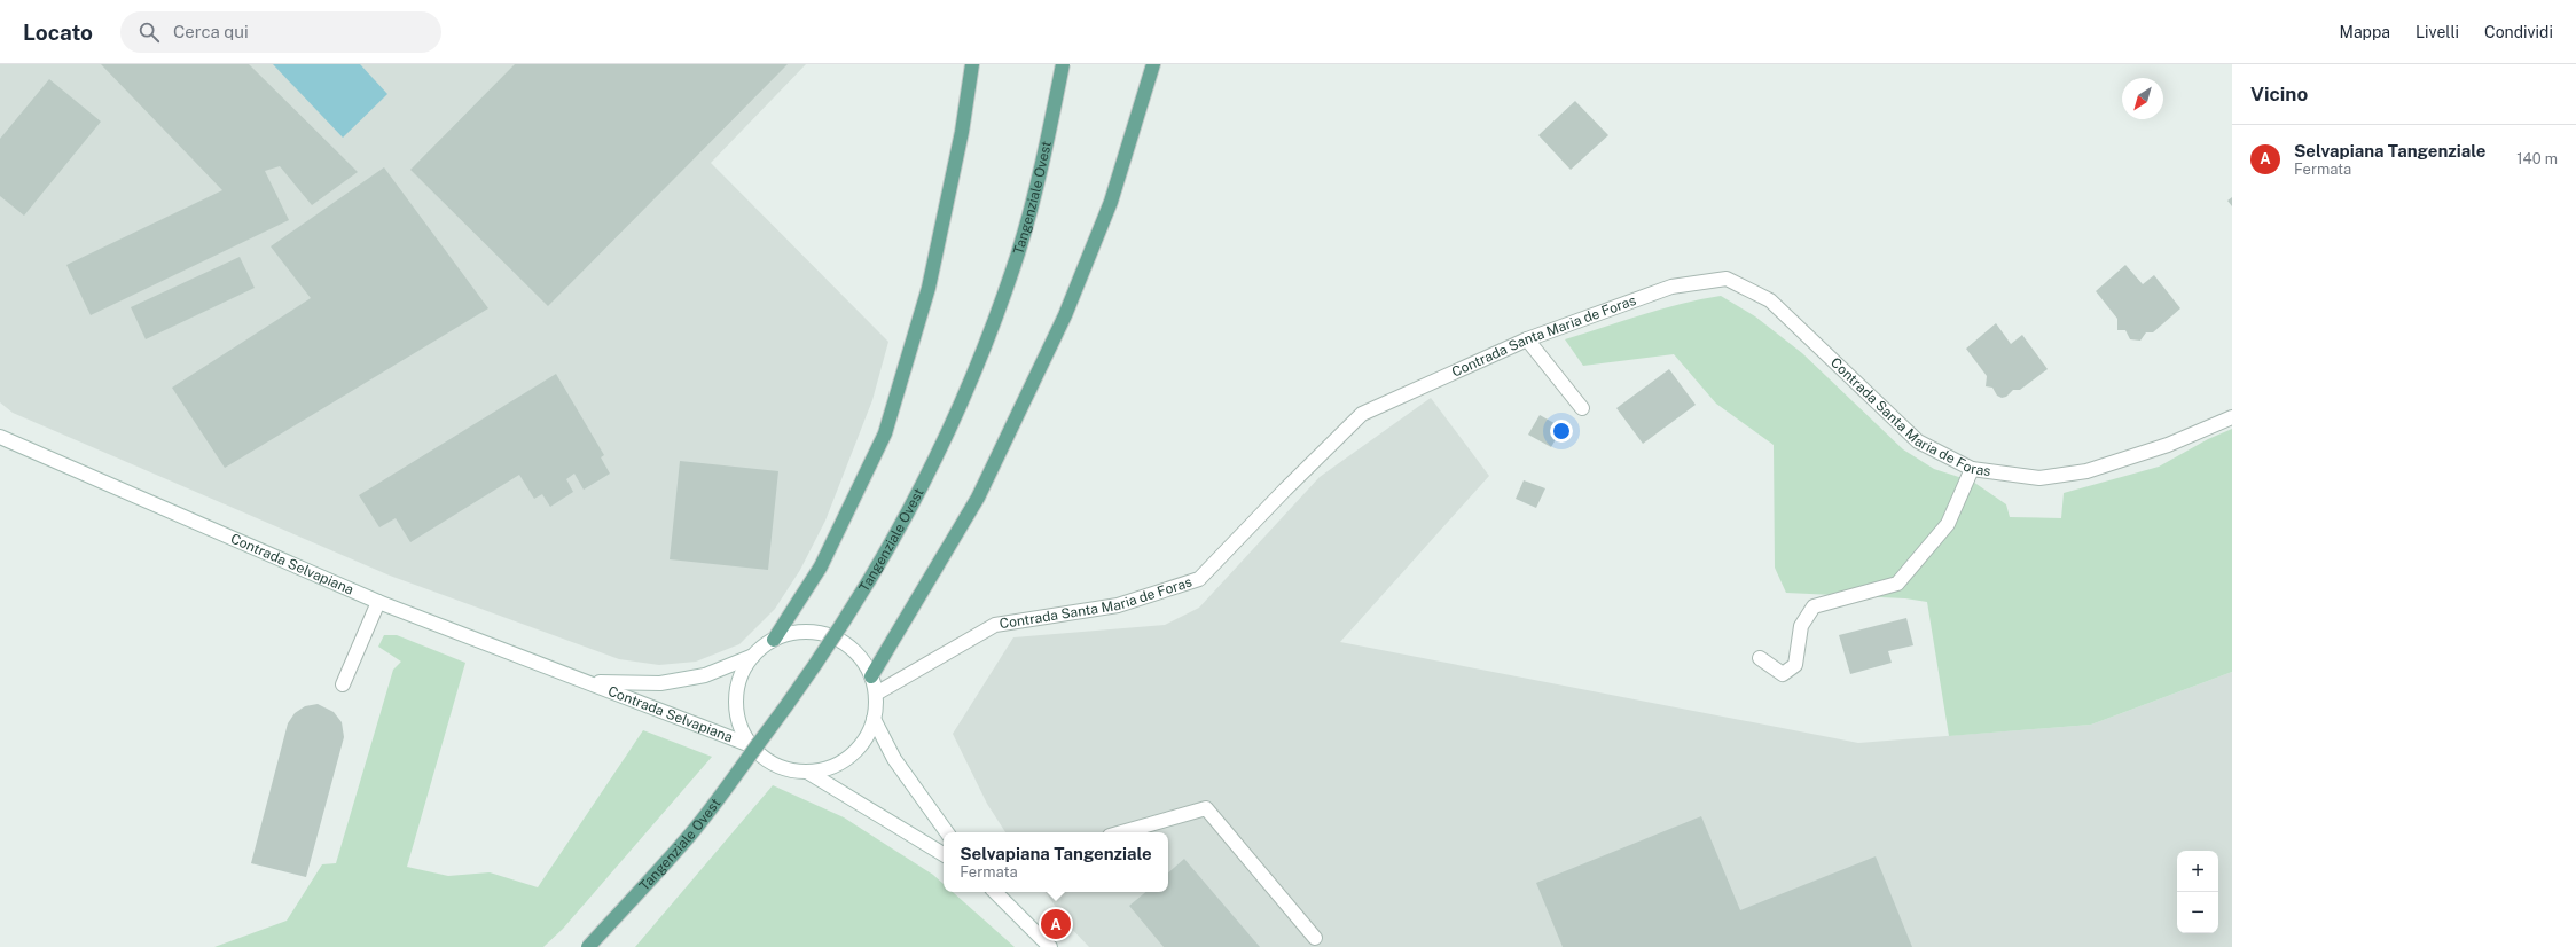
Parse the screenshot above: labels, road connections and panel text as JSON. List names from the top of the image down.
{
  "streets": {
    "main road": ["Tangenziale Ovest"],
    "street": ["Contrada Santa Maria de Foras", "Contrada Selvapiana"]
  },
  "crossings": [
    ["Contrada Santa Maria de Foras", "Contrada Selvapiana"]
  ],
  "north": "bottom left",
  "page": {
    "header": "Locato",
    "search": "Cerca qui",
    "nav": ["Mappa", "Livelli", "Condividi"],
    "heading": "Vicino",
    "list": [
      {
        "mark": "A",
        "name": "Selvapiana Tangenziale",
        "note": "Fermata",
        "value": "140 m"
      }
    ],
    "popup": ["Selvapiana Tangenziale", "Fermata"],
    "map_buttons": ["+", "−"],
    "pins": "A"
  }
}
